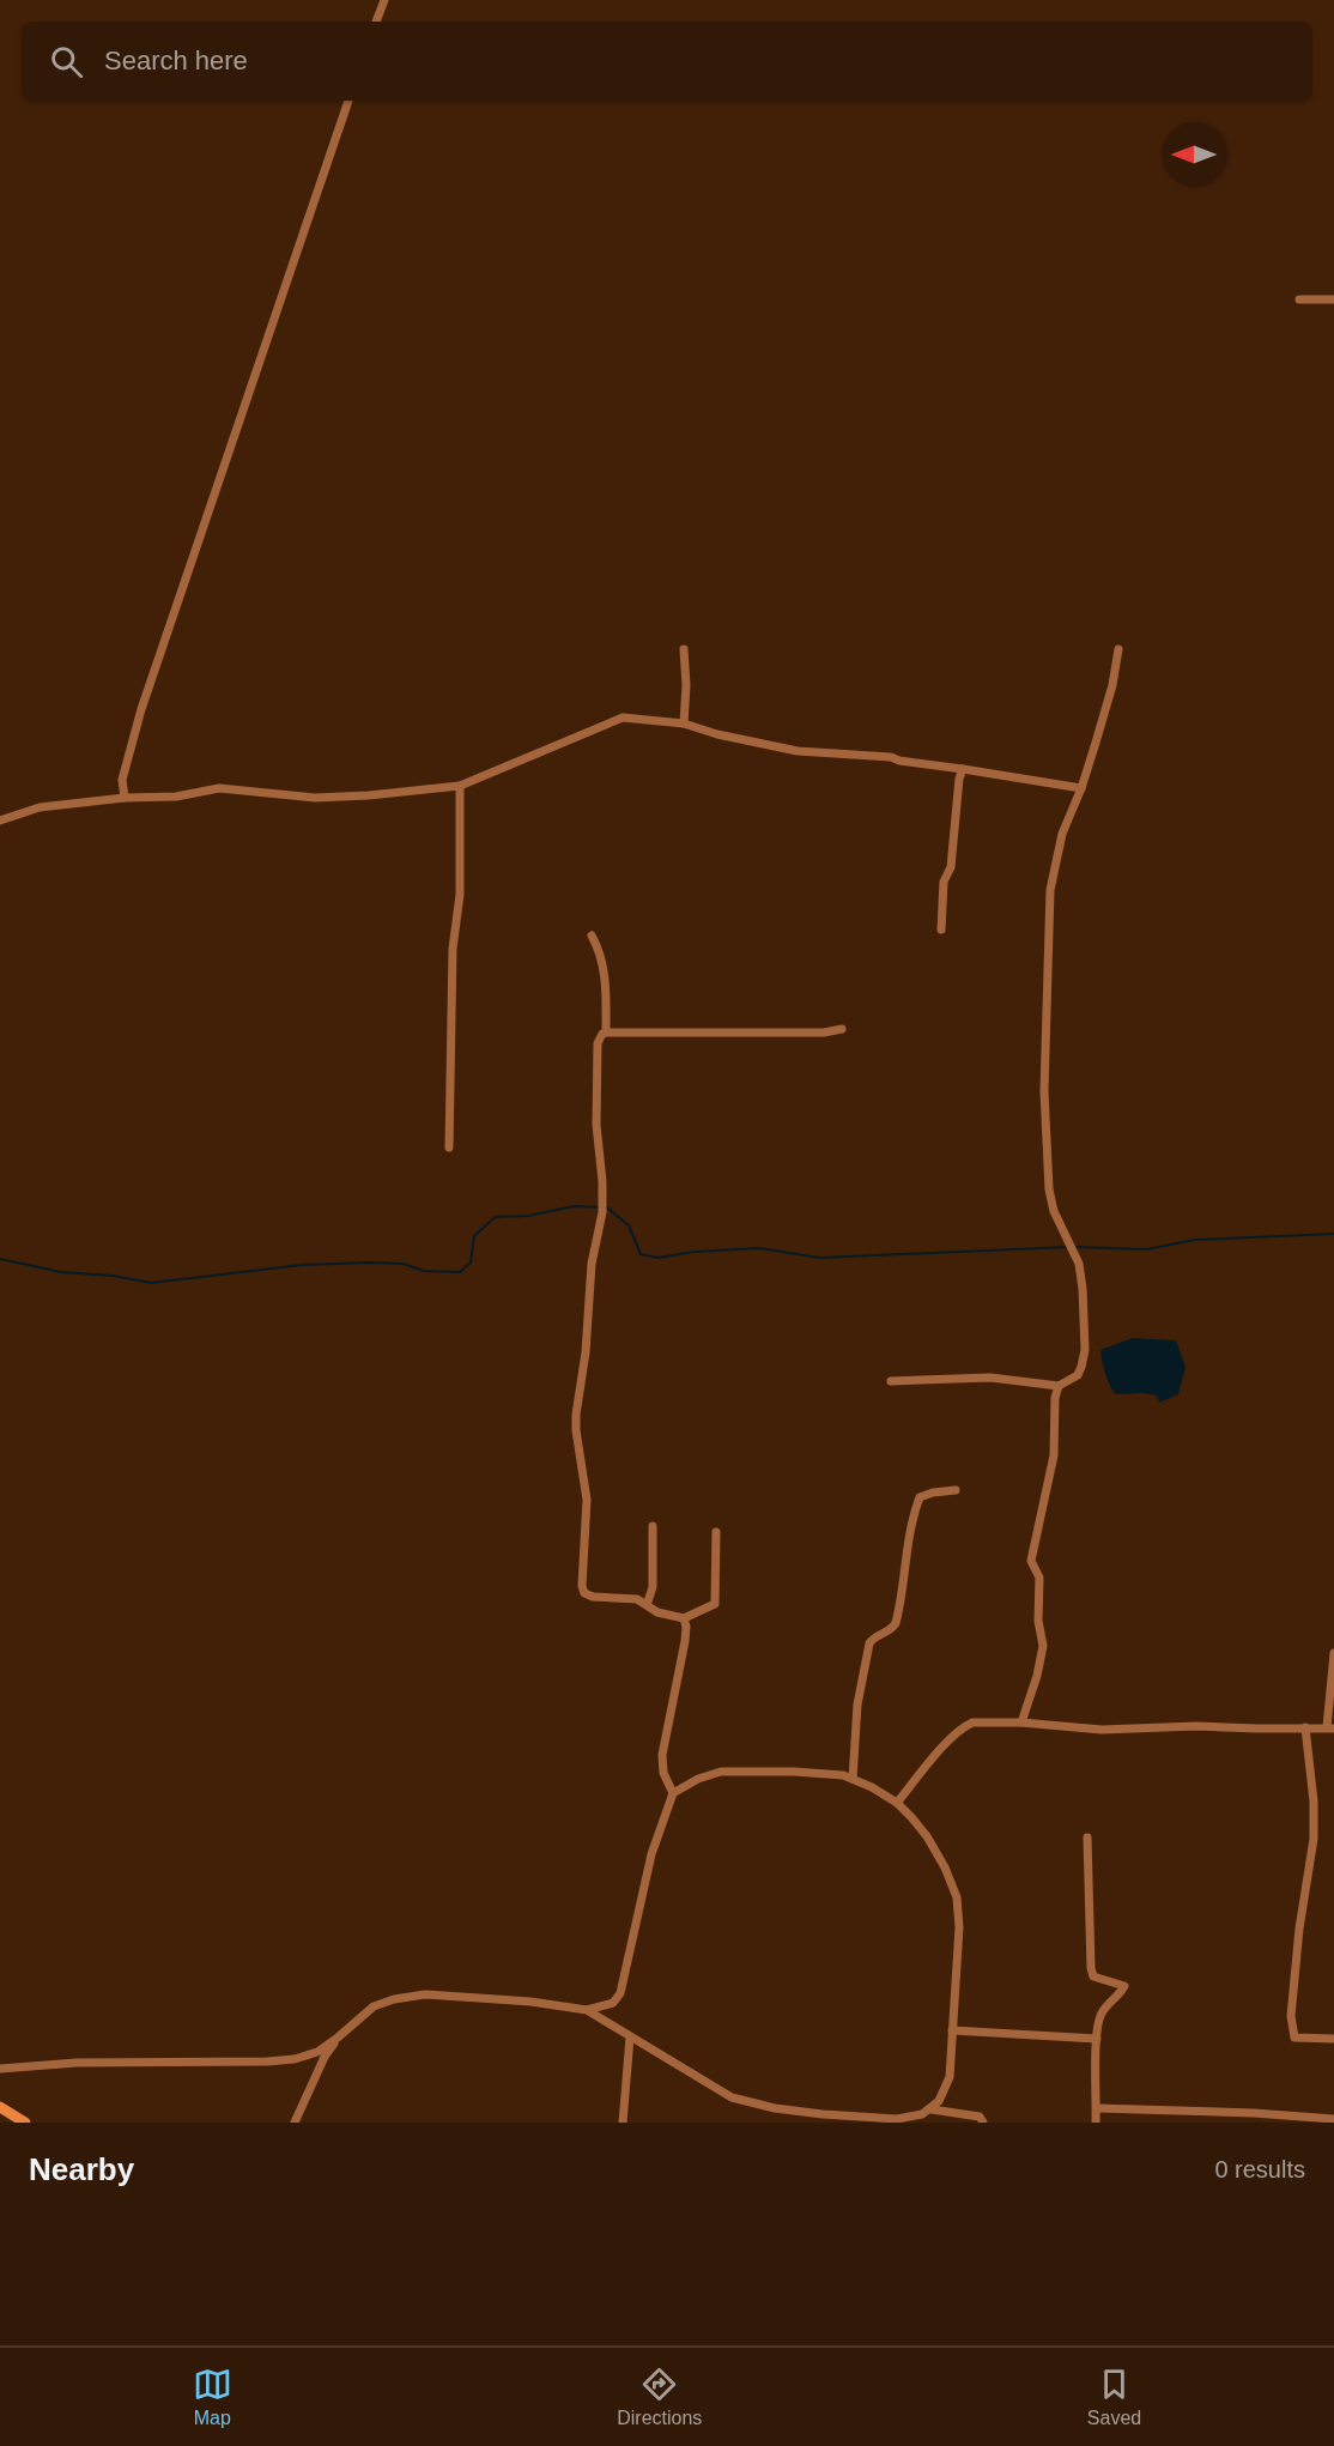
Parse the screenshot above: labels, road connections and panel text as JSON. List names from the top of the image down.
{
  "north": "left",
  "page": {
    "search": "Search here",
    "heading": ["Nearby", "0 results"],
    "nav": ["Map", "Directions", "Saved"]
  }
}
